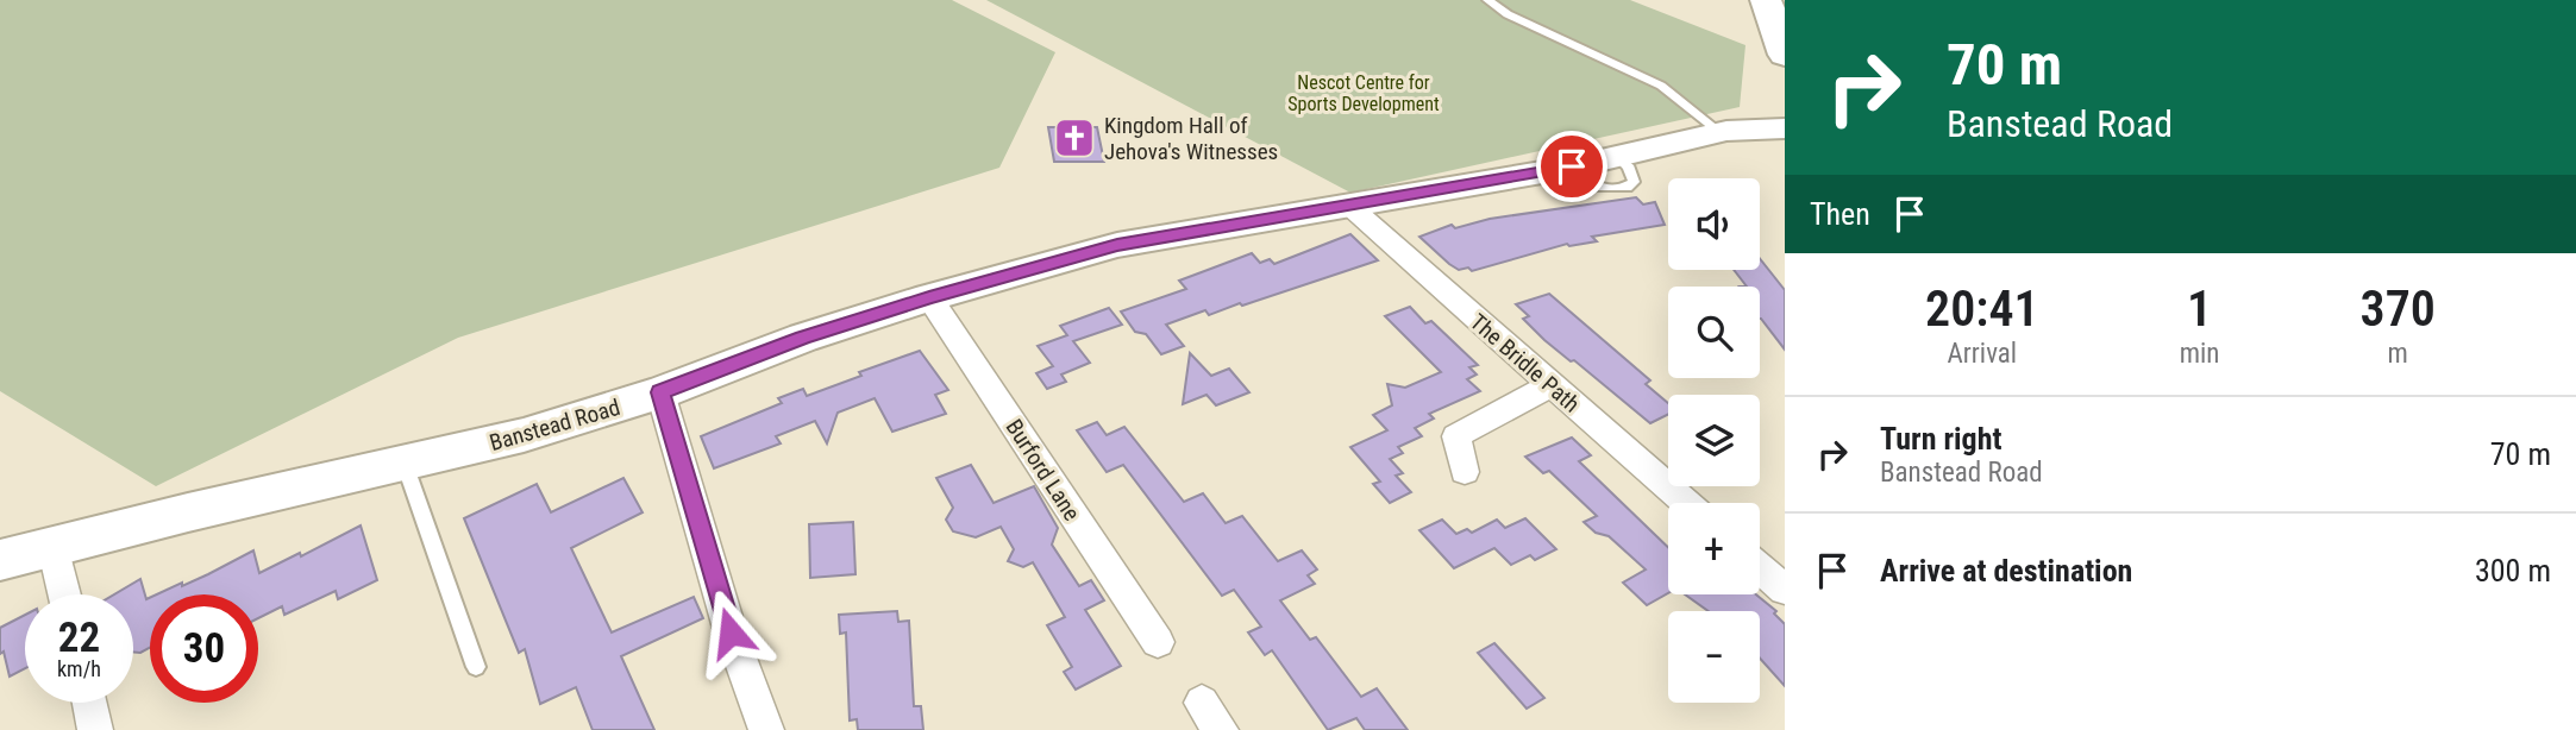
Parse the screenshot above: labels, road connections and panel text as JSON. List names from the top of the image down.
{
  "streets": {
    "street": ["The Bridle Path", "Banstead Road", "Burford Lane"]
  },
  "crossings": [
    ["The Bridle Path", "Banstead Road"],
    ["Banstead Road", "Burford Lane"]
  ],
  "parks": ["Nescot Centre for Sports Development"],
  "places": {
    "church": ["Kingdom Hall of Jehova's Witnesses"]
  },
  "page": {
    "turn": ["70 m", "Banstead Road"],
    "then": "Then",
    "map_buttons": ["+", "−"],
    "eta": [
      "20:41",
      "Arrival",
      "1",
      "min",
      "370",
      "m"
    ],
    "list": [
      {
        "name": "Turn right",
        "note": "Banstead Road",
        "value": "70 m"
      },
      {
        "name": "Arrive at destination",
        "value": "300 m"
      }
    ],
    "speed": "22 km/h",
    "limit": "30"
  }
}
